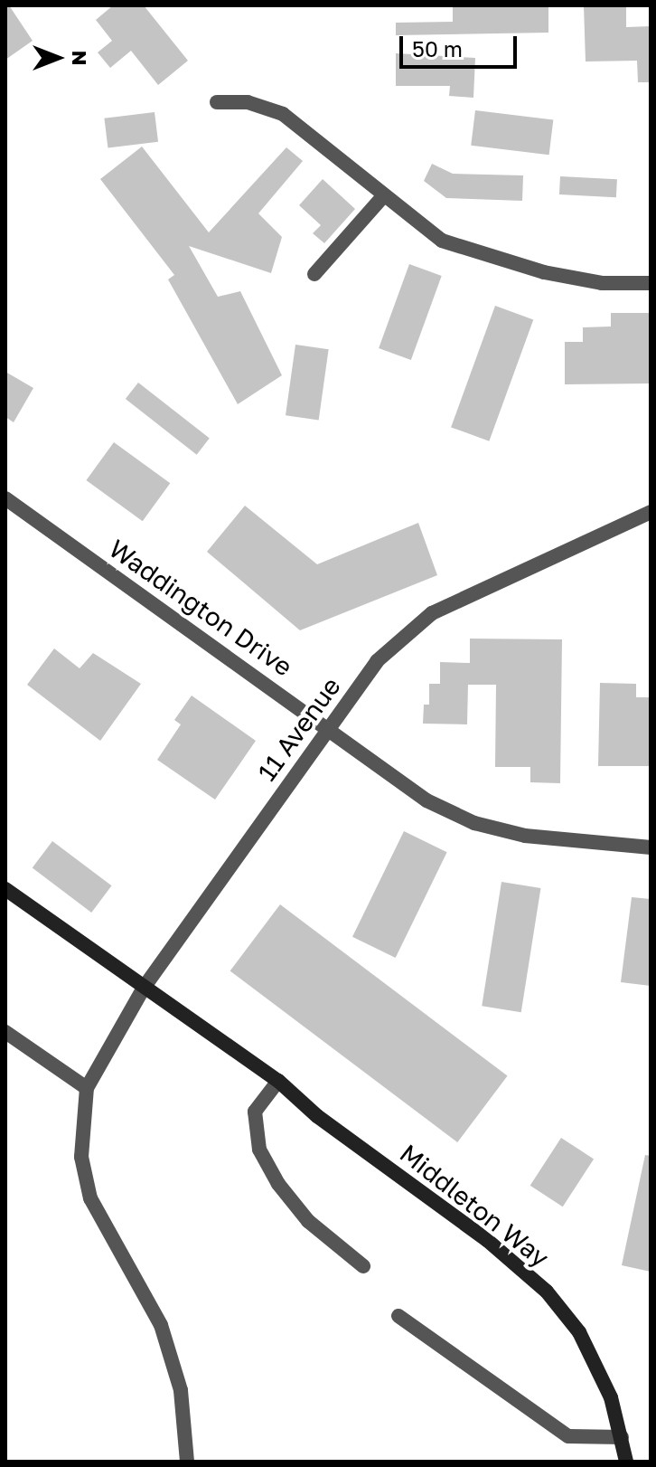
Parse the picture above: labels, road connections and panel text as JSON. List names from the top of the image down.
{
  "streets": {
    "street": ["Waddington Drive", "11 Avenue", "Middleton Way"]
  },
  "crossings": [
    ["Waddington Drive", "11 Avenue"],
    ["11 Avenue", "Middleton Way"]
  ],
  "scale_bar": "50 m",
  "north": "right"
}
